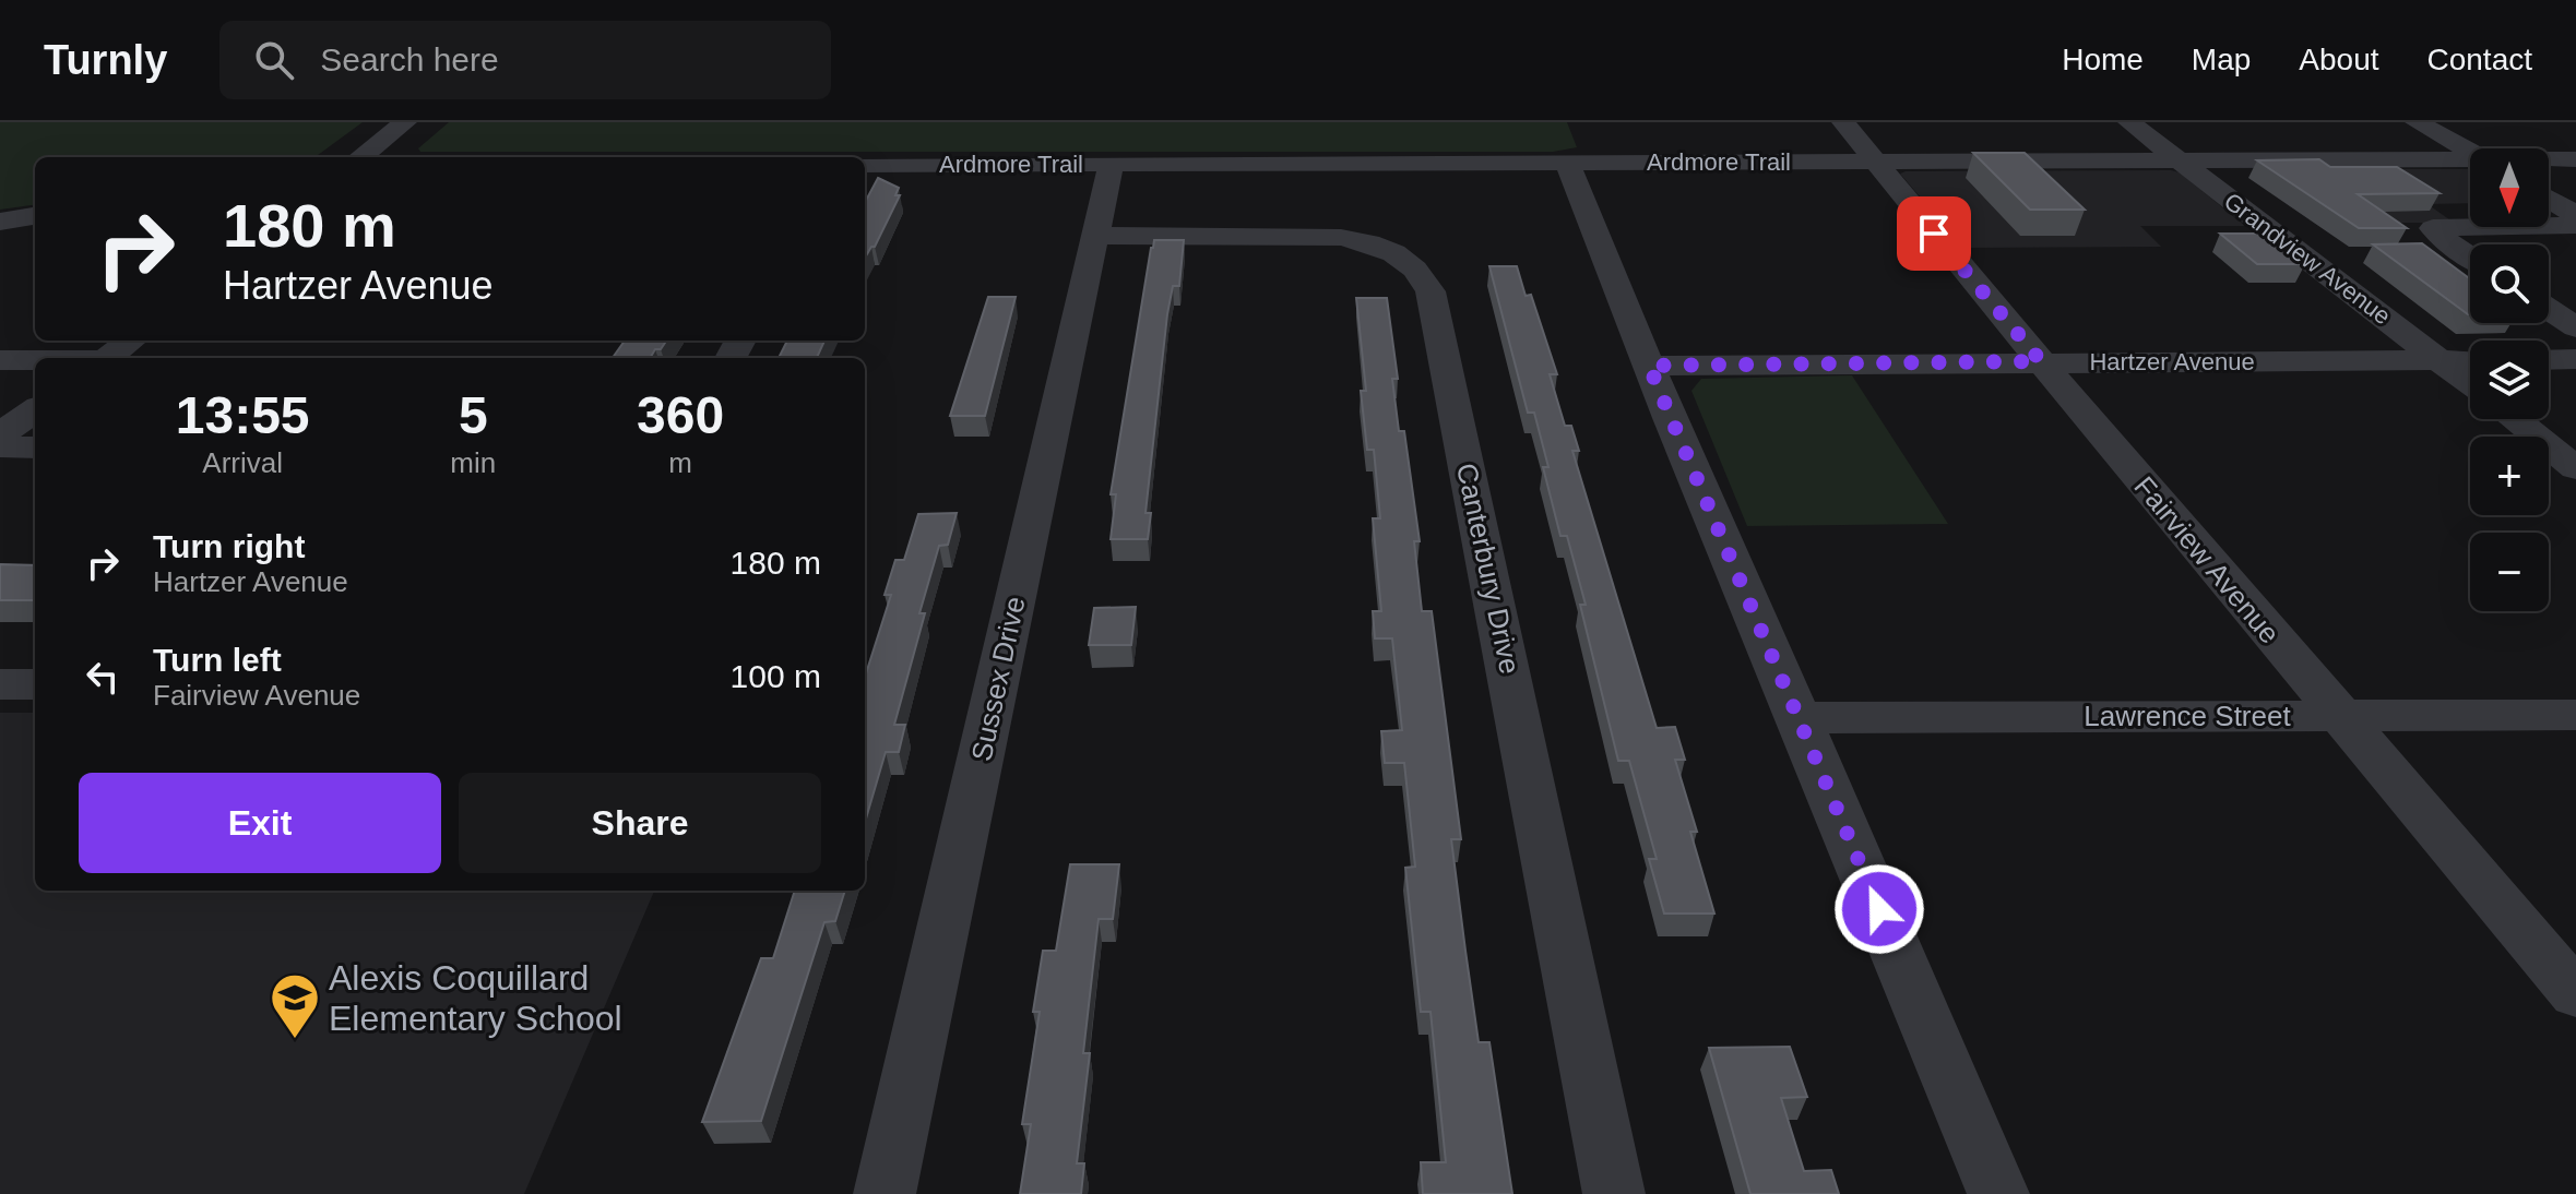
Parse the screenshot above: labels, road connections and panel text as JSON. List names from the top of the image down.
{
  "streets": {
    "street": [
      "Ardmore Trail",
      "Grandview Avenue",
      "Hartzer Avenue",
      "Fairview Avenue",
      "Canterbury Drive",
      "Sussex Drive",
      "Lawrence Street"
    ]
  },
  "crossings": [
    ["Ardmore Trail", "Grandview Avenue"],
    ["Ardmore Trail", "Fairview Avenue"],
    ["Ardmore Trail", "Sussex Drive"],
    ["Grandview Avenue", "Hartzer Avenue"],
    ["Hartzer Avenue", "Fairview Avenue"],
    ["Fairview Avenue", "Lawrence Street"],
    ["Canterbury Drive", "Sussex Drive"]
  ],
  "places": {
    "school or university": ["Alexis Coquillard Elementary School"]
  },
  "north": "bottom",
  "page": {
    "header": "Turnly",
    "search": "Search here",
    "nav": [
      "Home",
      "Map",
      "About",
      "Contact"
    ],
    "map_buttons": ["+", "−"],
    "turn": ["180 m", "Hartzer Avenue"],
    "eta": [
      "13:55",
      "Arrival",
      "5",
      "min",
      "360",
      "m"
    ],
    "list": [
      {
        "name": "Turn right",
        "note": "Hartzer Avenue",
        "value": "180 m"
      },
      {
        "name": "Turn left",
        "note": "Fairview Avenue",
        "value": "100 m"
      }
    ],
    "buttons": ["Exit", "Share"]
  }
}
